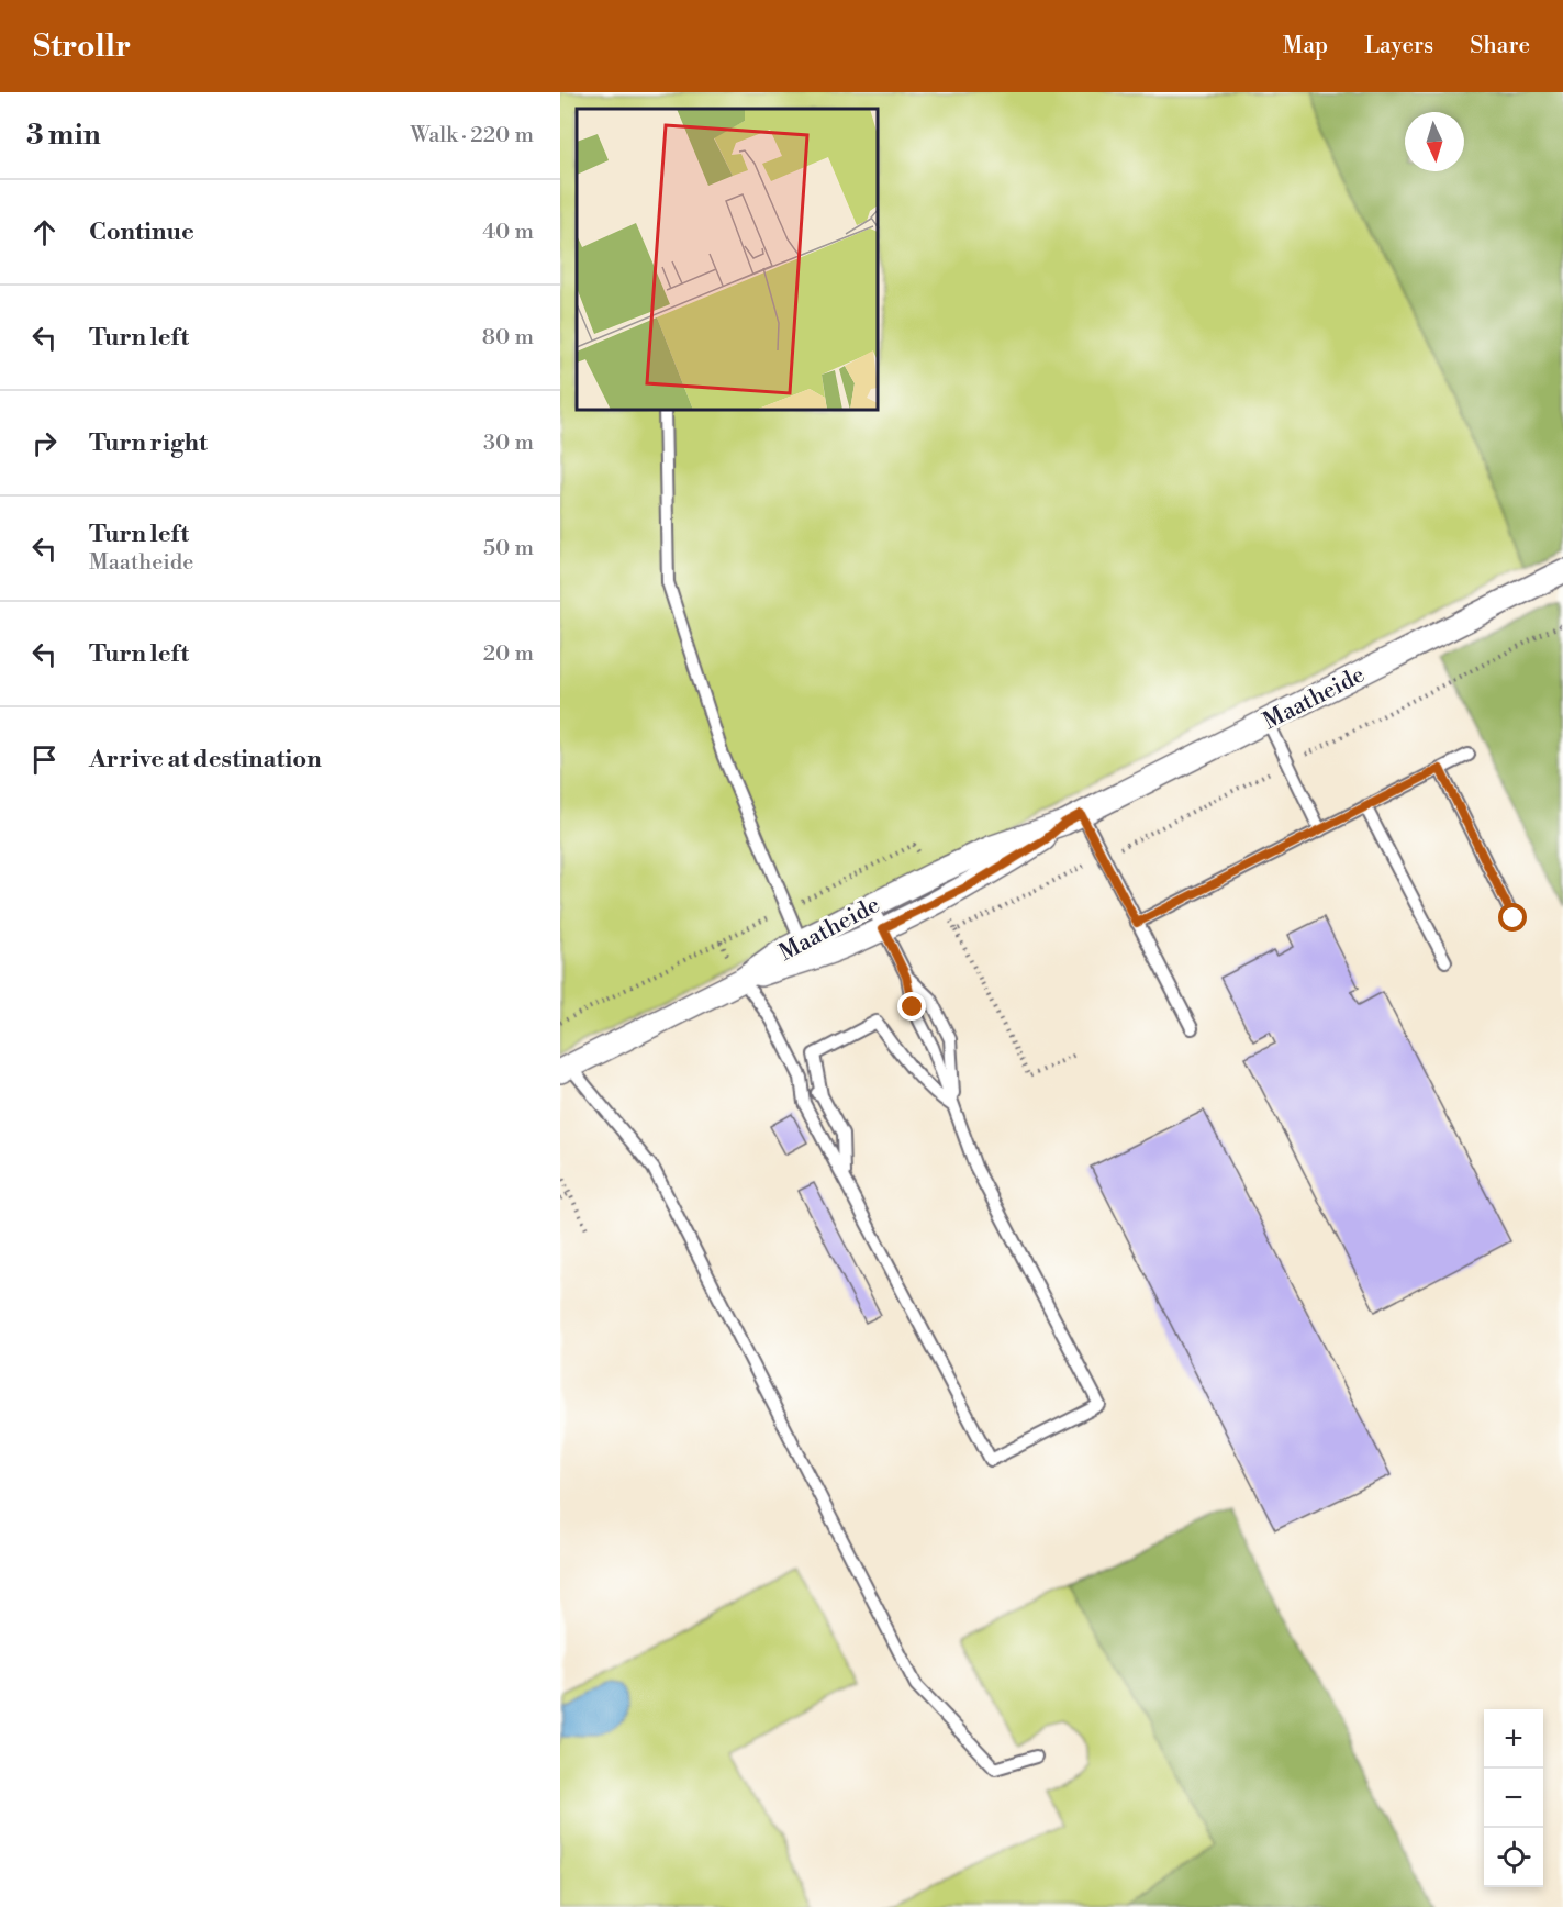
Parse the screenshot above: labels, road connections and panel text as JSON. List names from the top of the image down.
{
  "streets": {
    "street": ["Maatheide"]
  },
  "north": "bottom",
  "page": {
    "header": "Strollr",
    "nav": ["Map", "Layers", "Share"],
    "heading": ["3 min", "Walk · 220 m"],
    "list": [
      ["Continue", "40 m"],
      ["Turn left", "80 m"],
      ["Turn right", "30 m"],
      ["Turn left", "Maatheide", "50 m"],
      ["Turn left", "20 m"],
      "Arrive at destination"
    ],
    "map_buttons": ["+", "−"]
  }
}
